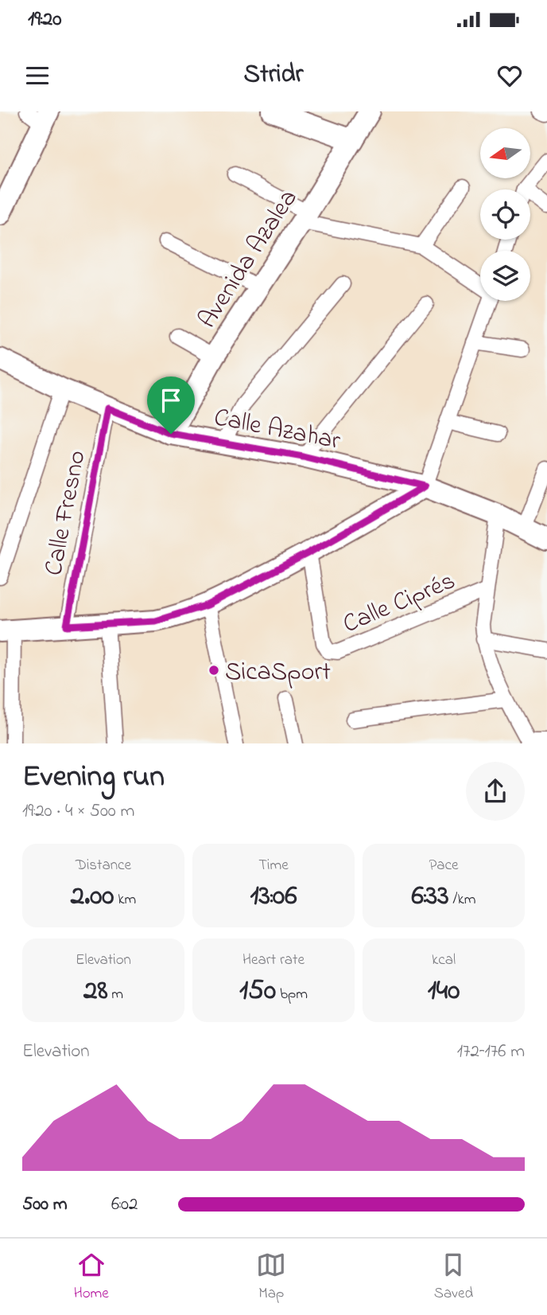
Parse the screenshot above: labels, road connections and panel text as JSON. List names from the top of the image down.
{
  "streets": {
    "street": [
      "Avenida Azalea",
      "Calle Azahar",
      "Calle Fresno",
      "Calle Ciprés"
    ]
  },
  "crossings": [
    ["Avenida Azalea", "Calle Azahar"],
    ["Calle Azahar", "Calle Fresno"]
  ],
  "places": ["SicaSport"],
  "north": "left",
  "page": {
    "status": "19:20",
    "header": "Stridr",
    "heading": ["Evening run", "19:20 · 4 × 500 m"],
    "stats": [
      ["Distance", "2.00 km"],
      ["Time", "13:06"],
      ["Pace", "6:33 /km"],
      ["Elevation", "28 m"],
      ["Heart rate", "150 bpm"],
      ["kcal", "140"]
    ],
    "chart": ["Elevation", "172–176 m"],
    "list": [
      {
        "name": "500 m",
        "note": "6:02"
      }
    ],
    "tabs": ["Home", "Map", "Saved"]
  }
}
